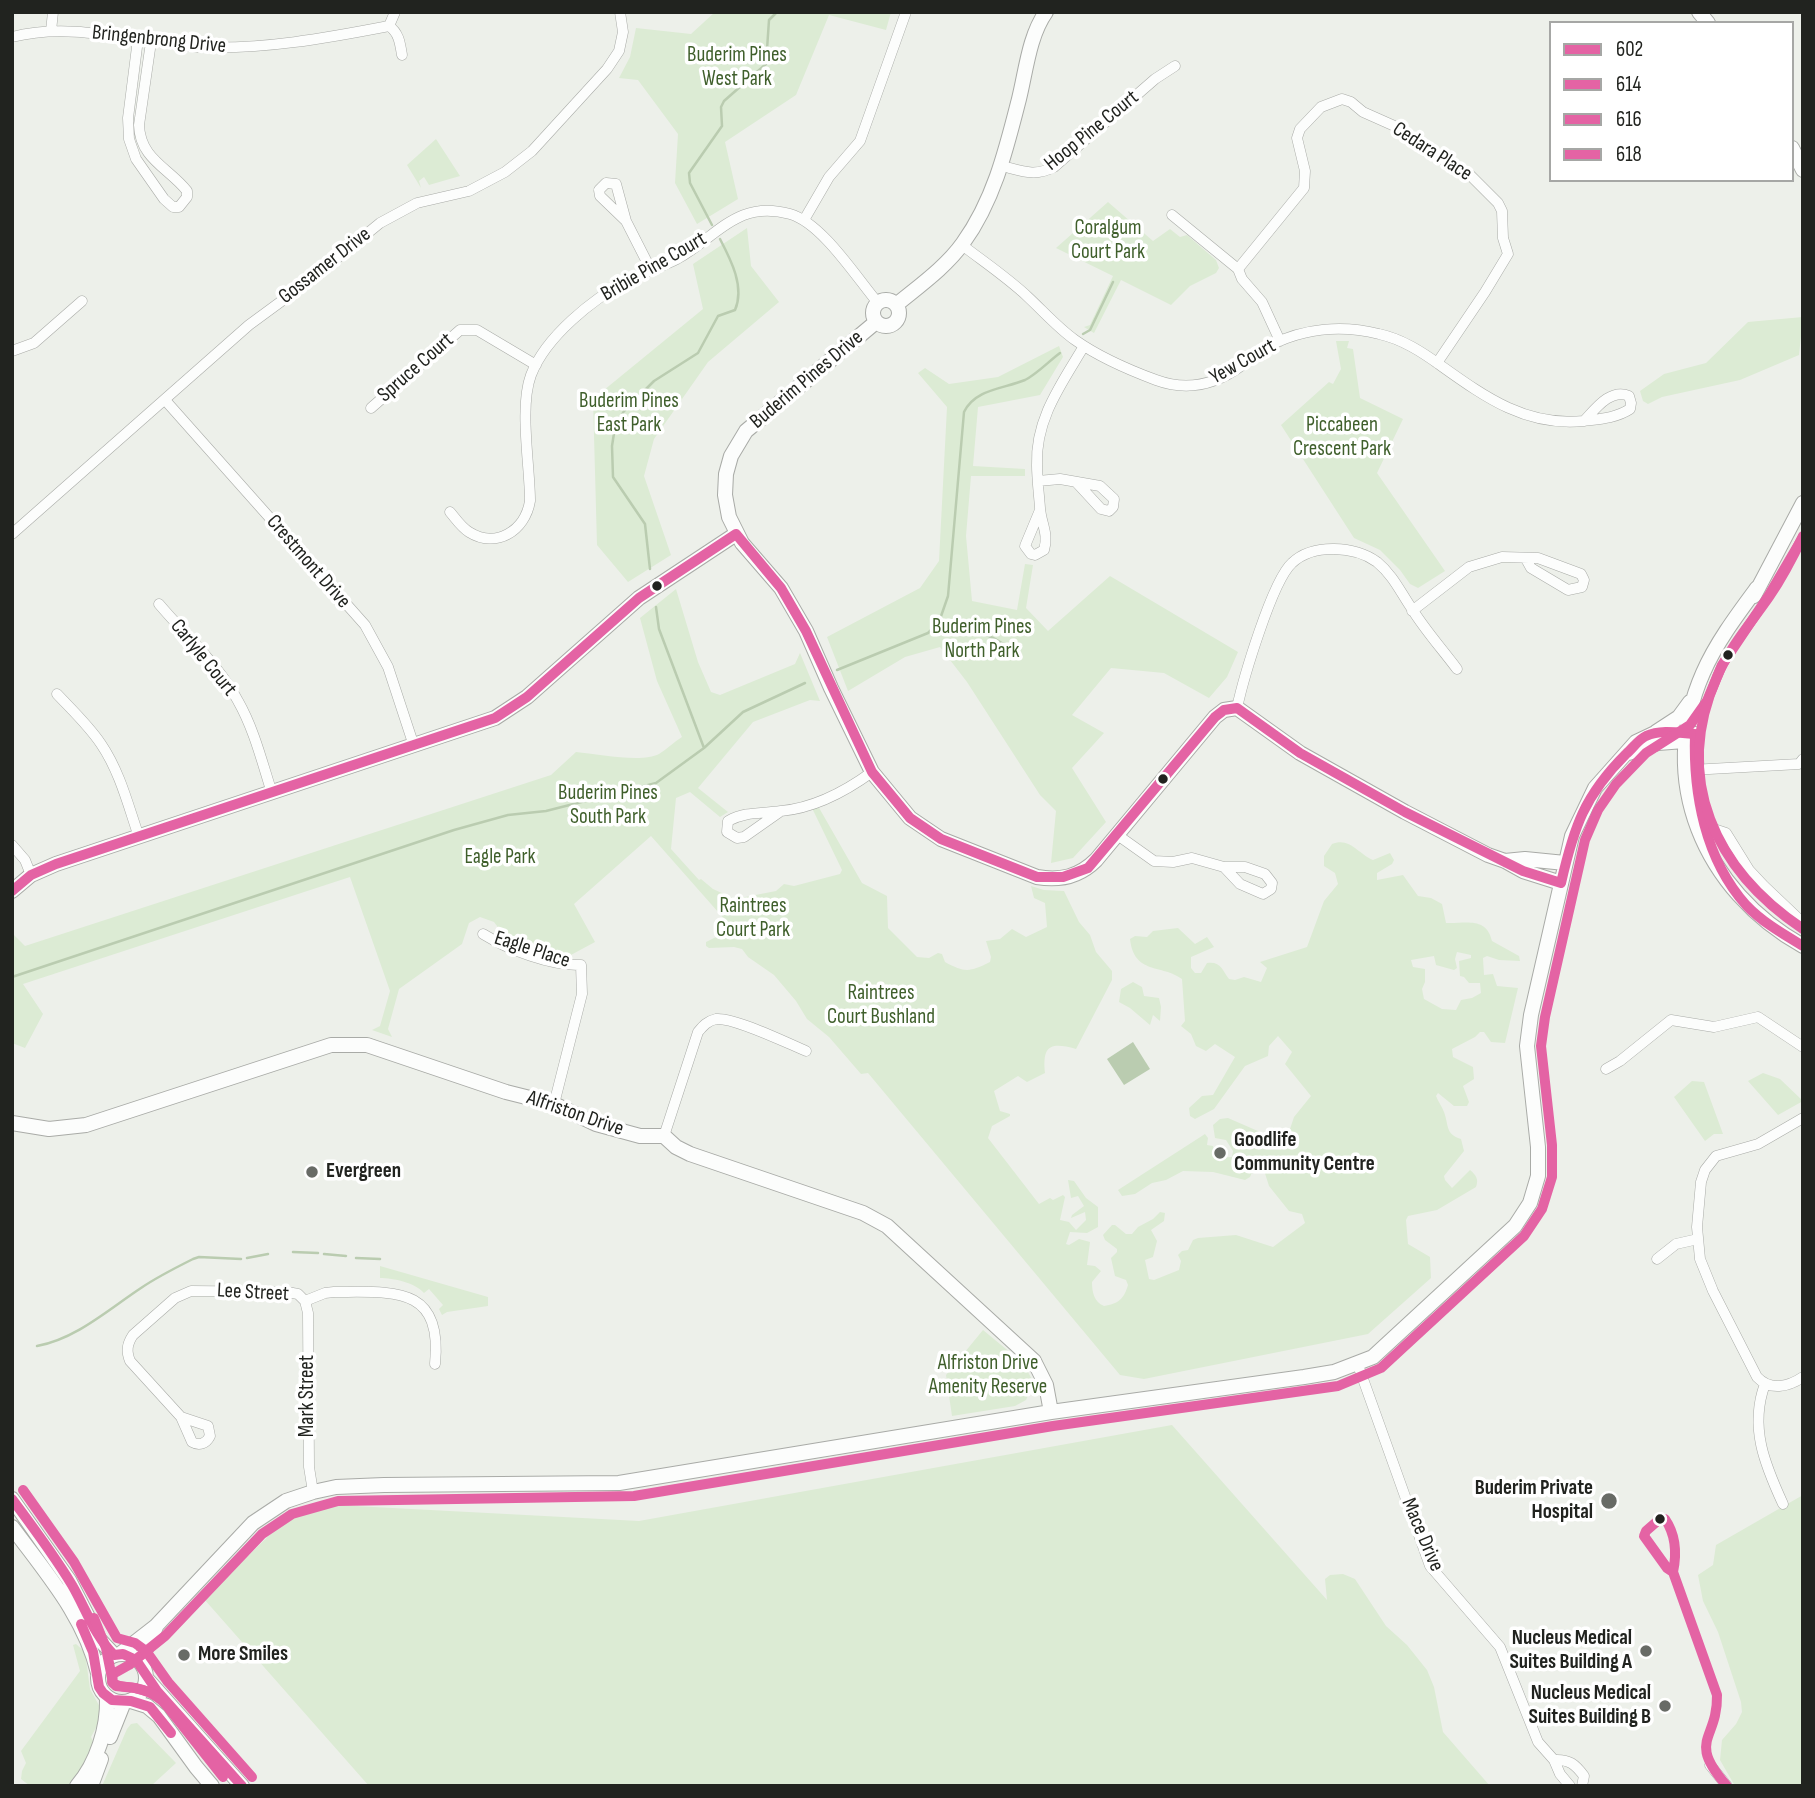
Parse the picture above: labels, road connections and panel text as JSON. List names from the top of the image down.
{
  "streets": {
    "street": [
      "Bringenbrong Drive",
      "Hoop Pine Court",
      "Cedara Place",
      "Gossamer Drive",
      "Bribie Pine Court",
      "Yew Court",
      "Spruce Court",
      "Buderim Pines Drive",
      "Crestmont Drive",
      "Carlyle Court",
      "Eagle Place",
      "Alfriston Drive",
      "Lee Street",
      "Mark Street",
      "Mace Drive"
    ]
  },
  "crossings": [
    ["Cedara Place", "Yew Court"],
    ["Gossamer Drive", "Crestmont Drive"],
    ["Bribie Pine Court", "Spruce Court"],
    ["Bribie Pine Court", "Buderim Pines Drive"],
    ["Eagle Place", "Alfriston Drive"],
    ["Lee Street", "Mark Street"]
  ],
  "parks": [
    "Buderim Pines West Park",
    "Coralgum Court Park",
    "Buderim Pines East Park",
    "Piccabeen Crescent Park",
    "Buderim Pines North Park",
    "Buderim Pines South Park",
    "Eagle Park",
    "Raintrees Court Park",
    "Raintrees Court Bushland",
    "Alfriston Drive Amenity Reserve"
  ],
  "places": [
    "Goodlife Community Centre",
    "Evergreen",
    "Buderim Private Hospital",
    "Nucleus Medical Suites Building A",
    "More Smiles",
    "Nucleus Medical Suites Building B"
  ],
  "lines": [
    "transit line 602",
    "transit line 616",
    "transit line 614",
    "transit line 618"
  ],
  "legend": [
    "602",
    "614",
    "616",
    "618"
  ]
}
